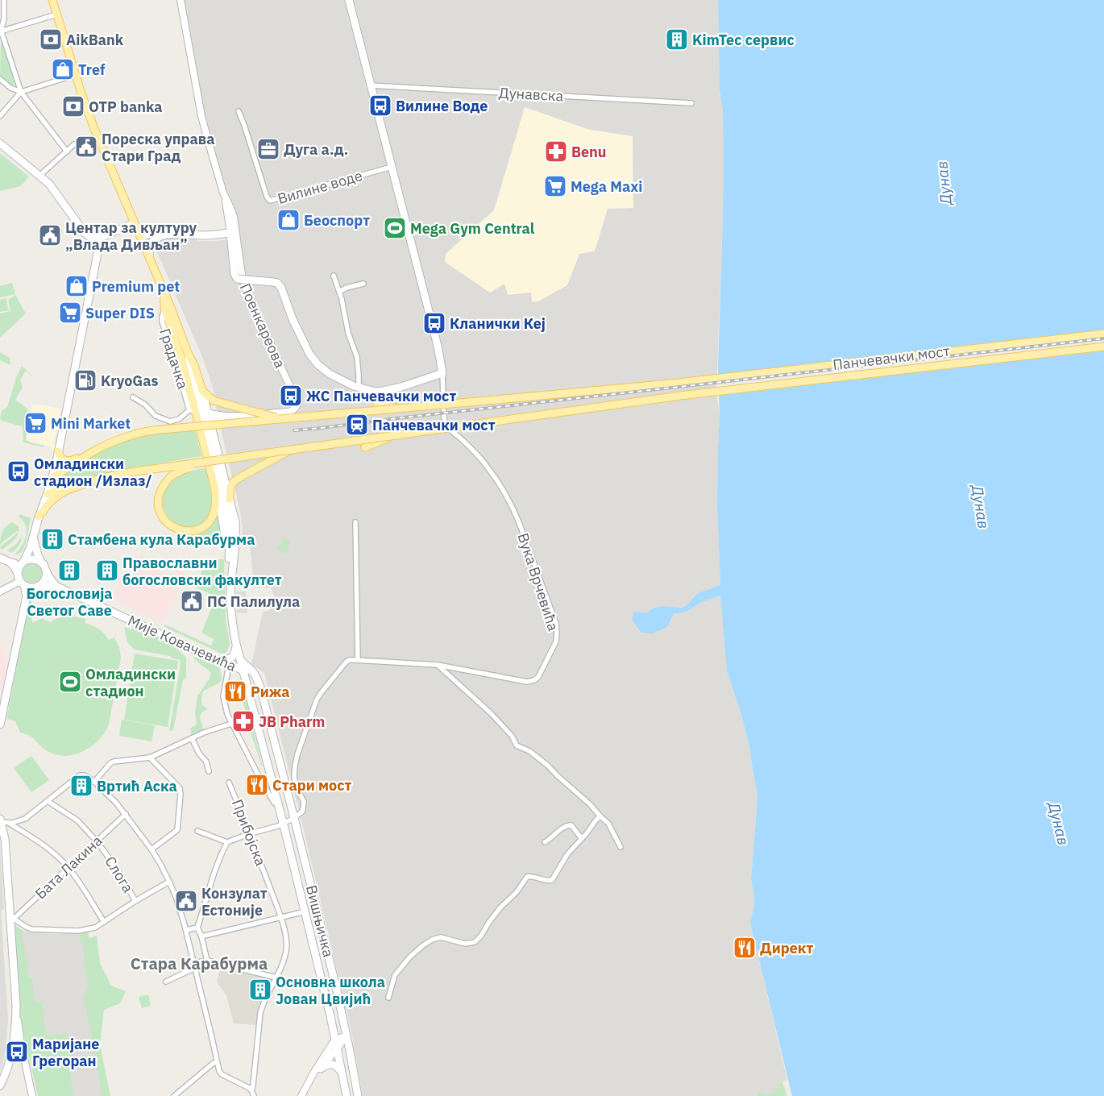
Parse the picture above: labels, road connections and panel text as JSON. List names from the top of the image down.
{
  "streets": {
    "main road": [
      "Поенкареова",
      "Панчевачки мост",
      "Мије Ковачевића",
      "Вишњичка"
    ],
    "street": [
      "Дунавска",
      "Вилине воде",
      "Вука Врчевића",
      "Прибојска",
      "Бата Лакина",
      "Слога"
    ]
  },
  "crossings": [
    ["Вука Врчевића", "Вишњичка"],
    ["Мије Ковачевића", "Вишњичка"],
    ["Бата Лакина", "Слога"]
  ],
  "districts": ["Стара Карабурма"],
  "water": ["Дунав"],
  "places": {
    "bank": ["AikBank", "OTP banka"],
    "building": [
      "KimTec сервис",
      "Стамбена кула Карабурма",
      "Богословија Светог Саве",
      "Православни богословски факултет",
      "Вртић Аска",
      "Основна школа Јован Цвијић"
    ],
    "shop": ["Tref", "Беоспорт", "Premium pet"],
    "bus stop": [
      "Вилине Воде",
      "Кланички Кеј",
      "ЖС Панчевачки мост",
      "Омладински стадион /Излаз/",
      "Маријане Грегоран"
    ],
    "public building": [
      "Пореска управа Стари Град",
      "Центар за културу „Влада Дивљан”",
      "ПС Палилула",
      "Конзулат Естоније"
    ],
    "office": ["Дуга а.д."],
    "pharmacy": ["Benu", "JB Pharm"],
    "supermarket": ["Mega Maxi", "Super DIS", "Mini Market"],
    "sports": ["Mega Gym Central", "Омладински стадион"],
    "fuel station": ["KryoGas"],
    "station": ["Панчевачки мост"],
    "restaurant": ["Рижа", "Стари мост", "Директ"]
  }
}
